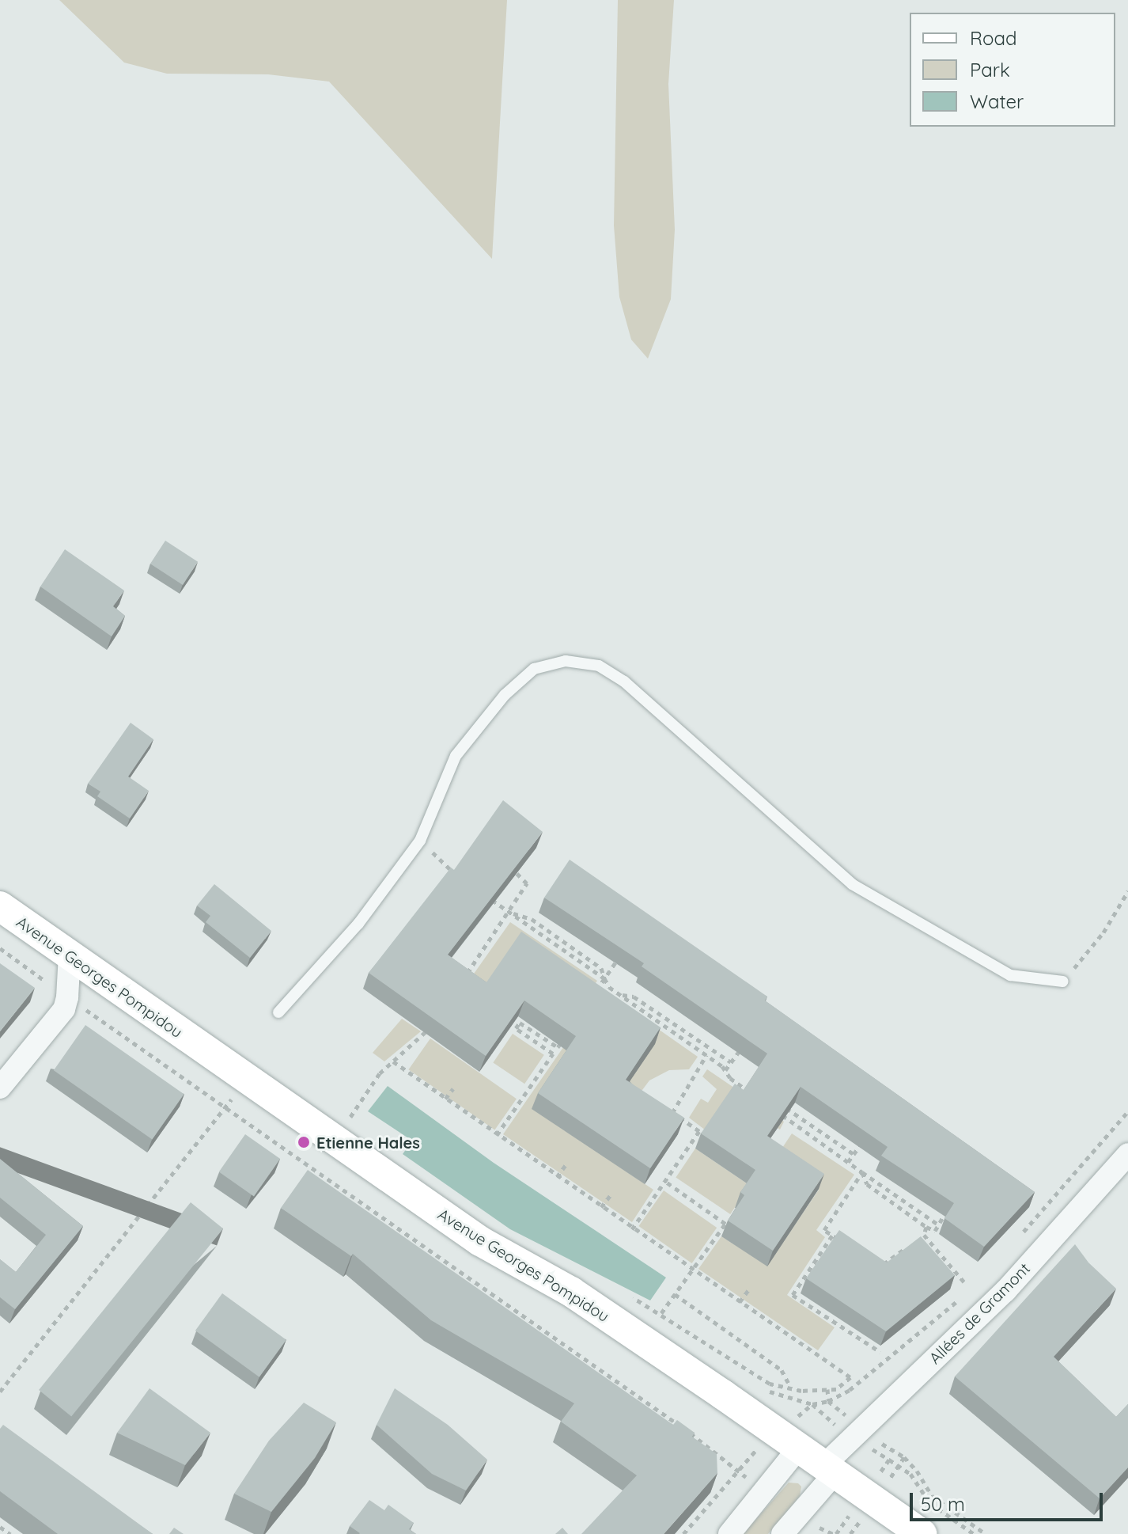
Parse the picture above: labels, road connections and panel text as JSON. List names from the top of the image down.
{
  "streets": {
    "main road": ["Avenue Georges Pompidou"],
    "street": ["Allées de Gramont"]
  },
  "crossings": [
    ["Avenue Georges Pompidou", "Allées de Gramont"]
  ],
  "places": ["Etienne Hales"],
  "legend": ["Road", "Park", "Water"],
  "scale_bar": "50 m"
}
